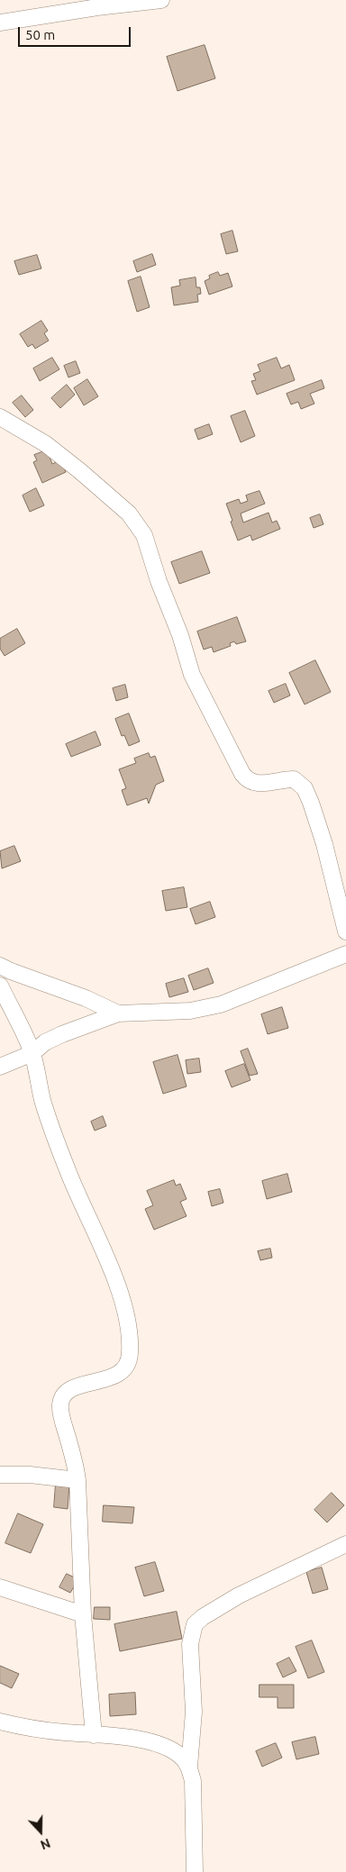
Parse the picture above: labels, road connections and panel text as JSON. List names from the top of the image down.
{
  "scale_bar": "50 m",
  "north": "bottom"
}
